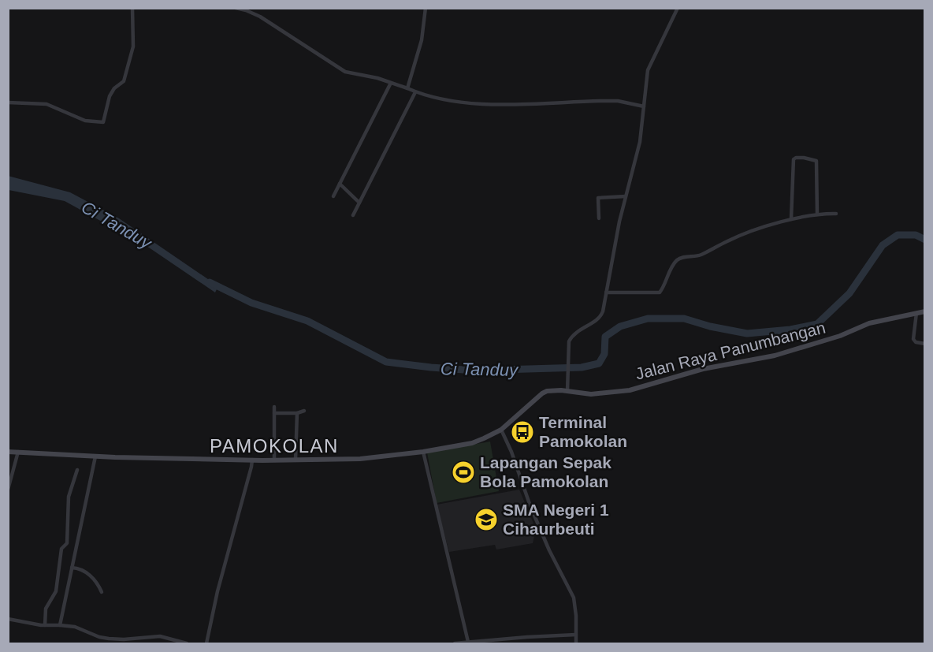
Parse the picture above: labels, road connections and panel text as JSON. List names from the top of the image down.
{
  "streets": {
    "main road": ["Jalan Raya Panumbangan"]
  },
  "districts": ["PAMOKOLAN"],
  "water": ["Ci Tanduy"],
  "places": {
    "bus stop": ["Terminal Pamokolan"],
    "sports": ["Lapangan Sepak Bola Pamokolan"],
    "school or university": ["SMA Negeri 1 Cihaurbeuti"]
  }
}
